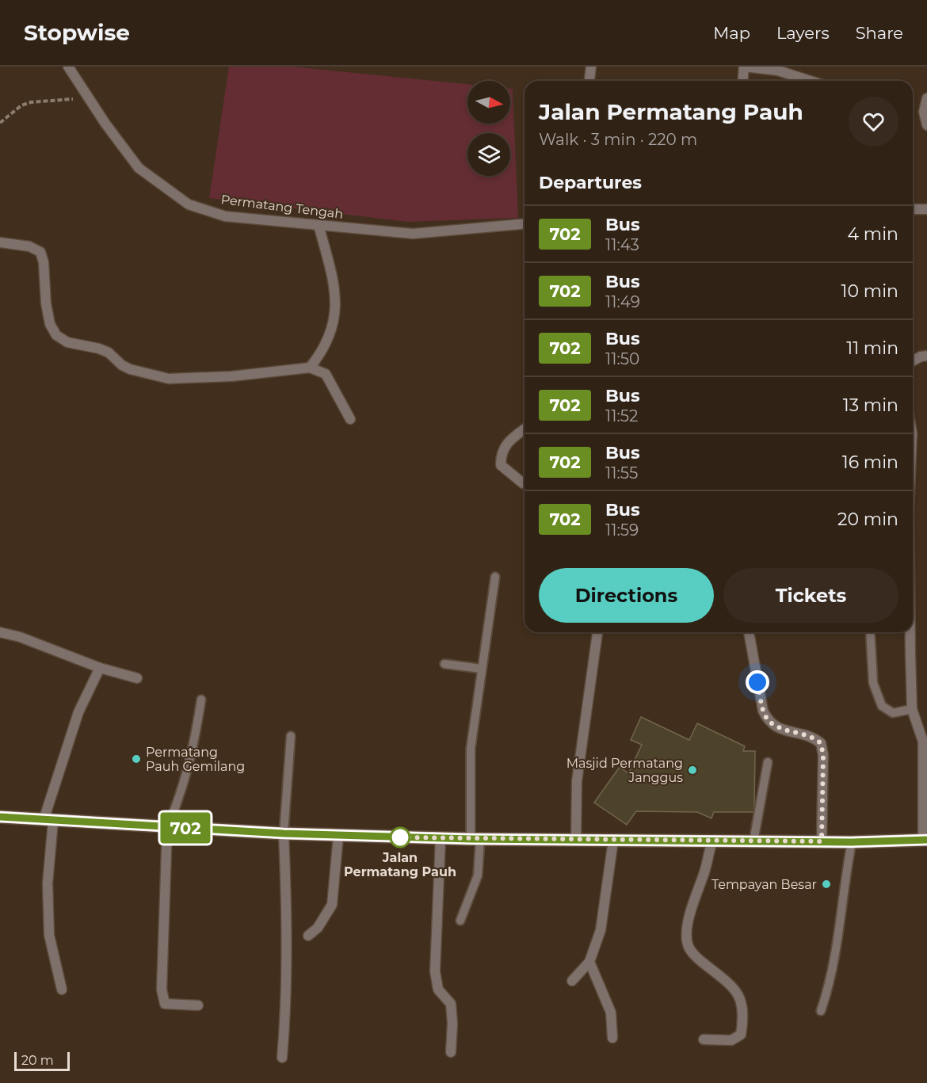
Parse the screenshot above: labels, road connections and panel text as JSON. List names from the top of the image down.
{
  "streets": {
    "street": ["Permatang Tengah"]
  },
  "places": [
    "Permatang Pauh Gemilang",
    "Masjid Permatang Janggus",
    "Jalan Permatang Pauh",
    "Tempayan Besar"
  ],
  "lines": ["bus line 702"],
  "scale_bar": "20 m",
  "north": "right",
  "page": {
    "header": "Stopwise",
    "nav": ["Map", "Layers", "Share"],
    "on_map": "702",
    "heading": [
      ["Jalan Permatang Pauh", "Walk · 3 min · 220 m"],
      "Departures"
    ],
    "list": [
      {
        "mark": "702",
        "name": "Bus",
        "note": "11:43",
        "value": "4 min"
      },
      {
        "mark": "702",
        "name": "Bus",
        "note": "11:49",
        "value": "10 min"
      },
      {
        "mark": "702",
        "name": "Bus",
        "note": "11:50",
        "value": "11 min"
      },
      {
        "mark": "702",
        "name": "Bus",
        "note": "11:52",
        "value": "13 min"
      },
      {
        "mark": "702",
        "name": "Bus",
        "note": "11:55",
        "value": "16 min"
      },
      {
        "mark": "702",
        "name": "Bus",
        "note": "11:59",
        "value": "20 min"
      }
    ],
    "buttons": ["Directions", "Tickets"],
    "scale": "20 m"
  }
}
